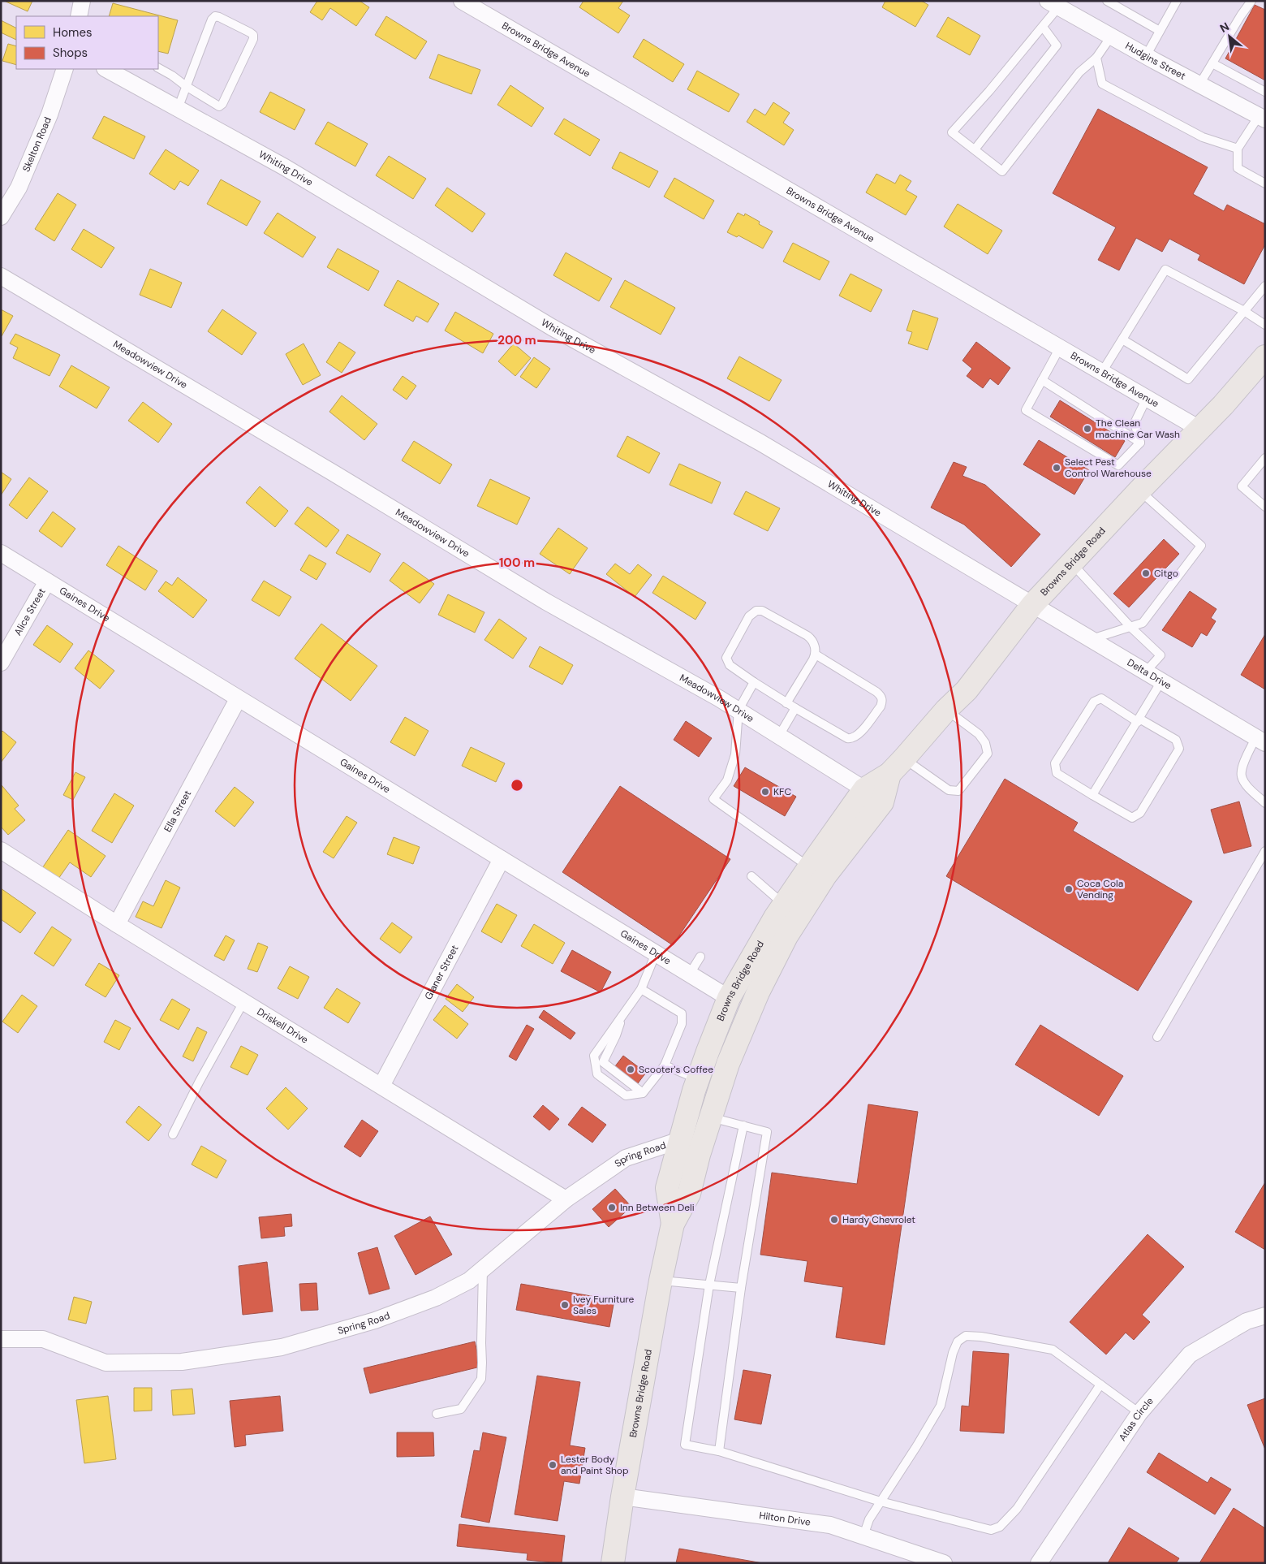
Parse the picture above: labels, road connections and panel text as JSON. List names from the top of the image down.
{
  "streets": {
    "main road": ["Browns Bridge Road"],
    "street": [
      "Browns Bridge Avenue",
      "Hudgins Street",
      "Skelton Road",
      "Whiting Drive",
      "Meadowview Drive",
      "Gaines Drive",
      "Alice Street",
      "Delta Drive",
      "Ella Street",
      "Glaner Street",
      "Driskell Drive",
      "Spring Road",
      "Atlas Circle",
      "Hilton Drive"
    ]
  },
  "crossings": [
    ["Browns Bridge Avenue", "Browns Bridge Road"],
    ["Whiting Drive", "Browns Bridge Road"],
    ["Whiting Drive", "Delta Drive"],
    ["Meadowview Drive", "Browns Bridge Road"],
    ["Browns Bridge Road", "Gaines Drive"],
    ["Browns Bridge Road", "Delta Drive"],
    ["Browns Bridge Road", "Spring Road"],
    ["Browns Bridge Road", "Hilton Drive"],
    ["Gaines Drive", "Alice Street"],
    ["Gaines Drive", "Ella Street"],
    ["Gaines Drive", "Glaner Street"],
    ["Ella Street", "Driskell Drive"],
    ["Glaner Street", "Driskell Drive"],
    ["Driskell Drive", "Spring Road"]
  ],
  "places": [
    "The Clean machine Car Wash",
    "Select Pest Control Warehouse",
    "Citgo",
    "KFC",
    "Coca Cola Vending",
    "Scooter's Coffee",
    "Inn Between Deli",
    "Hardy Chevrolet",
    "Ivey Furniture Sales",
    "Lester Body and Paint Shop"
  ],
  "legend": ["Homes", "Shops"],
  "north": "top left",
  "rings": ["200 m", "100 m"]
}
